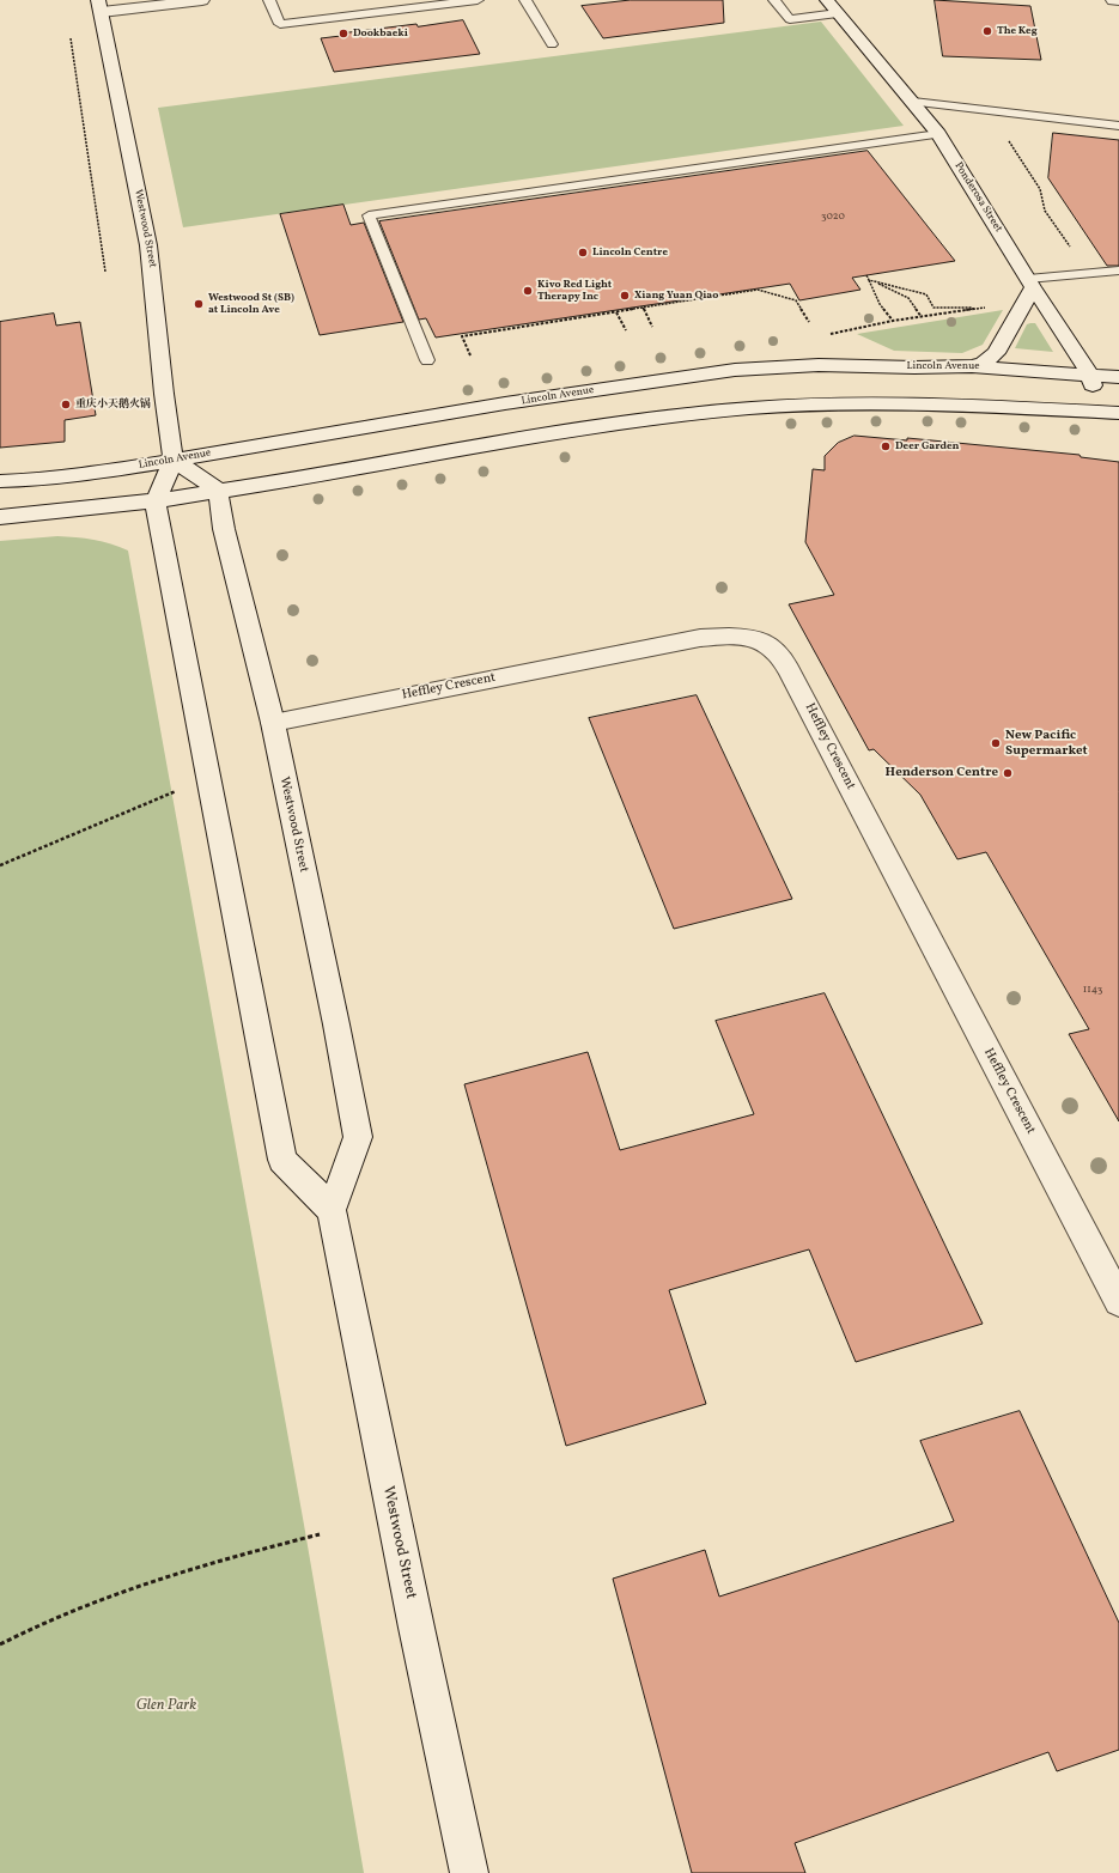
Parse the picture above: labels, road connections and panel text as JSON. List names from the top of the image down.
{
  "streets": {
    "street": [
      "Ponderosa Street",
      "Westwood Street",
      "Lincoln Avenue",
      "Heffley Crescent"
    ]
  },
  "crossings": [
    ["Ponderosa Street", "Lincoln Avenue"],
    ["Westwood Street", "Lincoln Avenue"],
    ["Westwood Street", "Heffley Crescent"]
  ],
  "parks": ["Glen Park"],
  "places": [
    "The Keg",
    "Dookbaeki",
    "Lincoln Centre",
    "Kivo Red Light Therapy Inc",
    "Xiang Yuan Qiao",
    "Westwood St (SB) at Lincoln Ave",
    "重庆小天鹅火锅",
    "Deer Garden",
    "New Pacific Supermarket",
    "Henderson Centre"
  ],
  "house_numbers": ["3020", "1143"]
}
